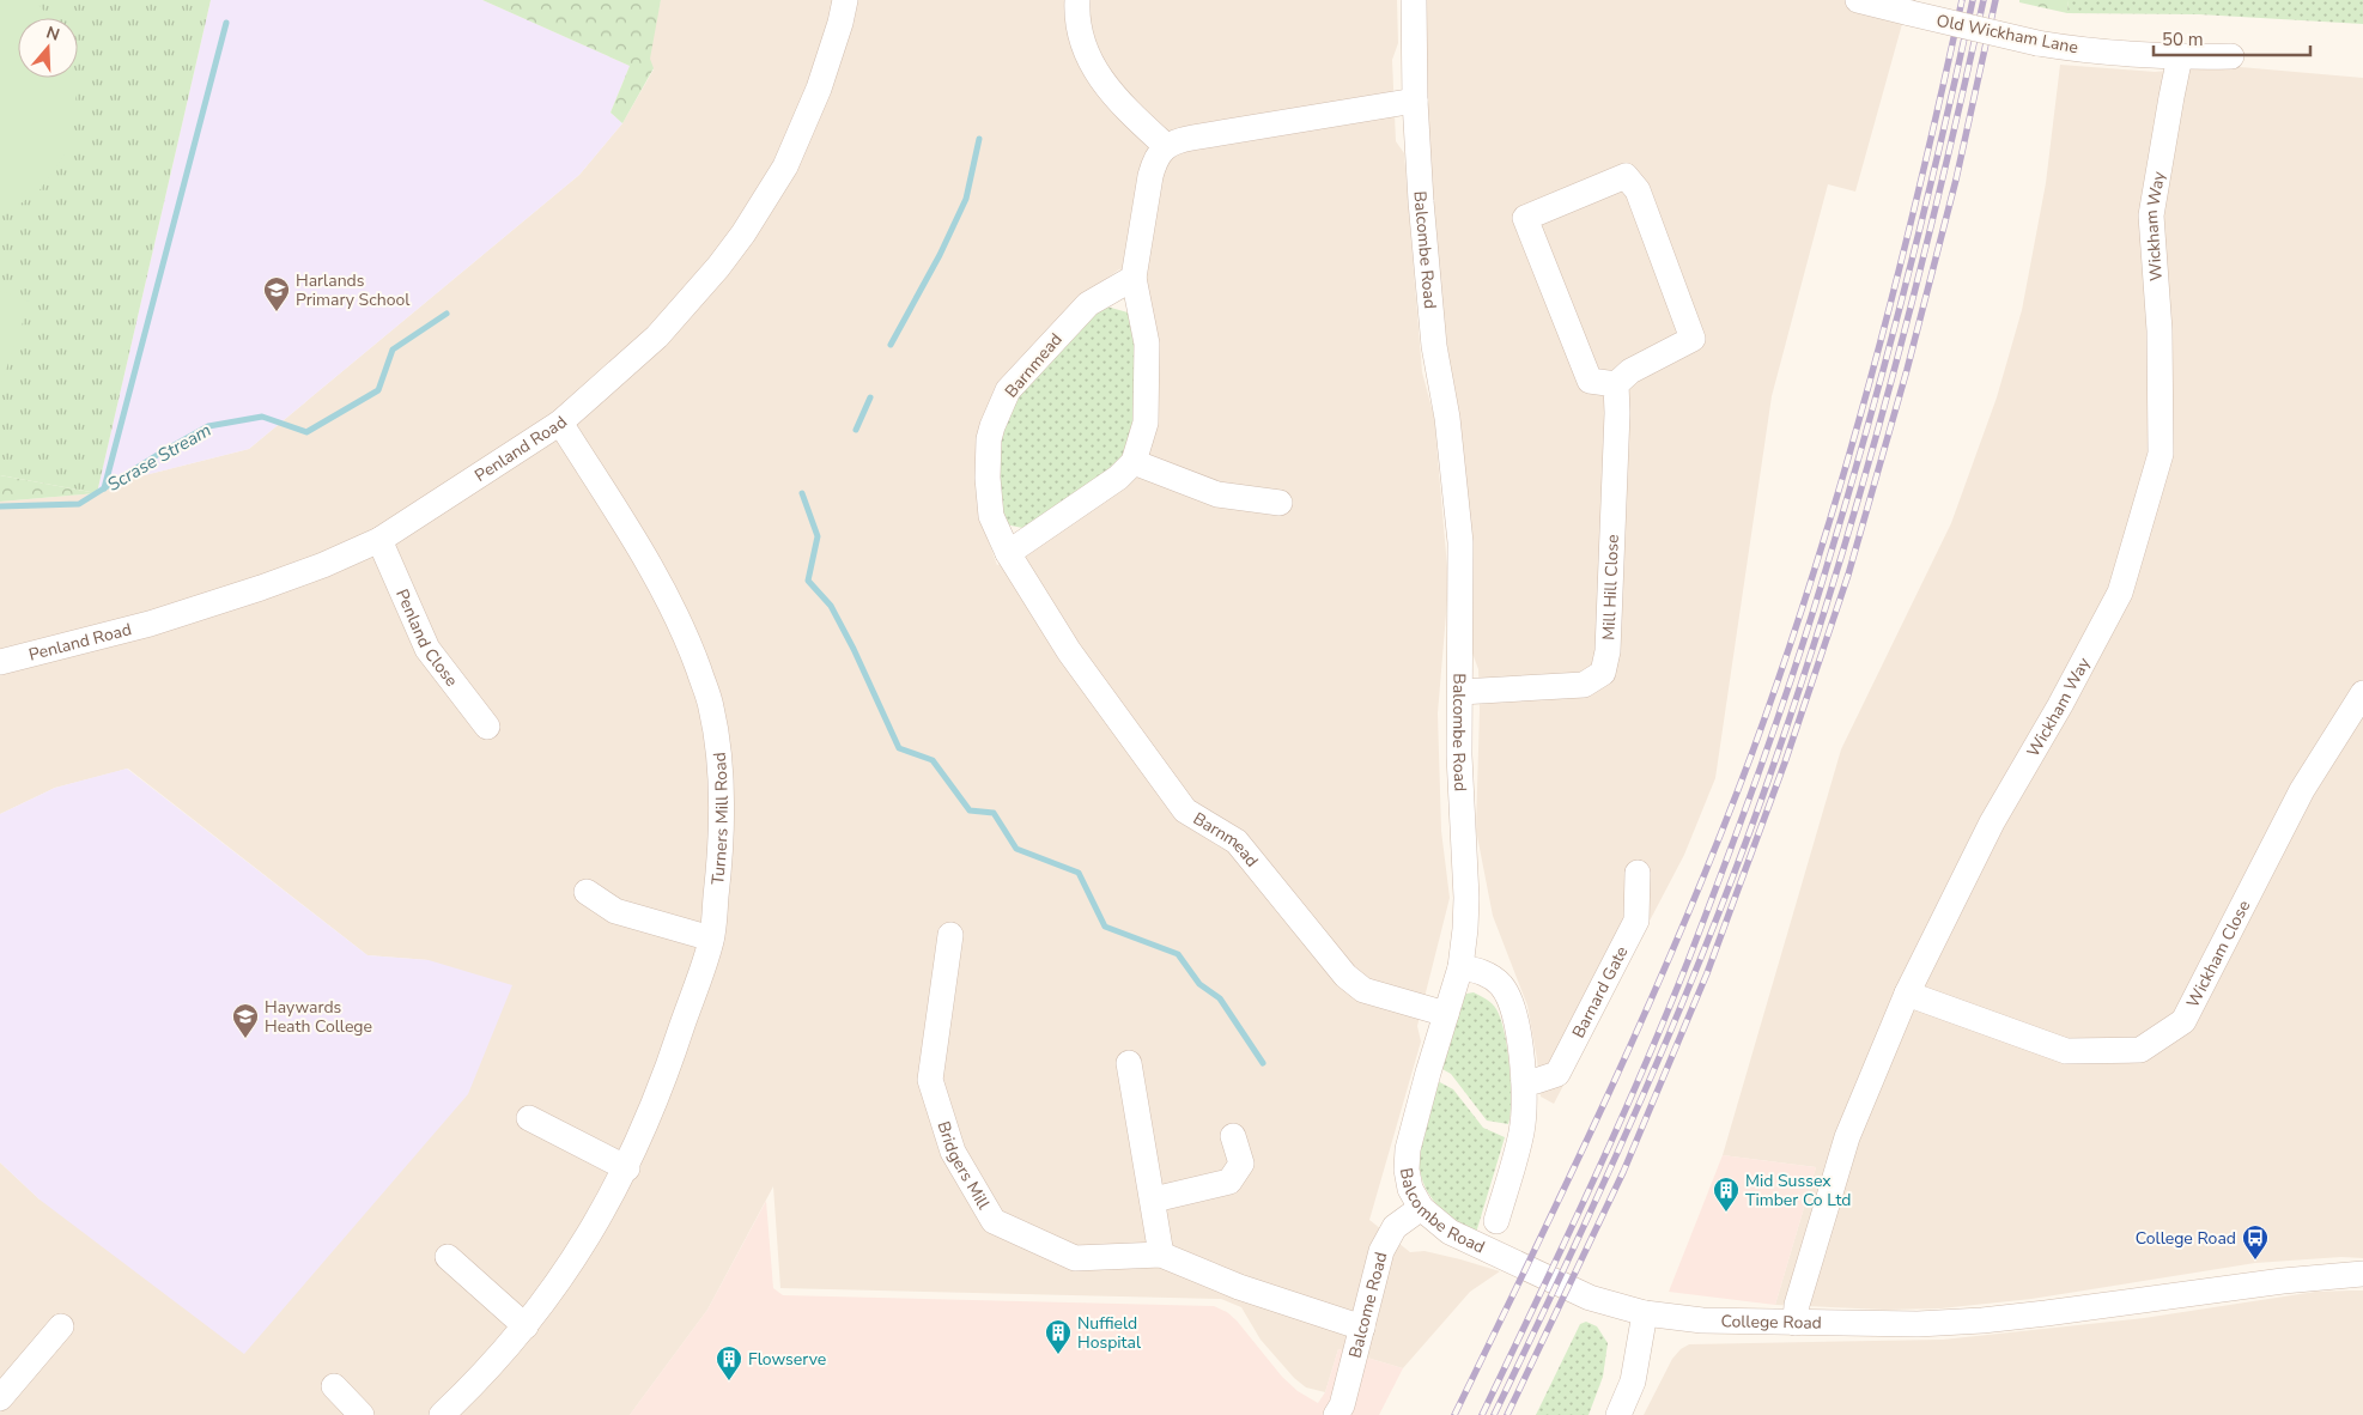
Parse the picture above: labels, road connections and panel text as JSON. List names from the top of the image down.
{
  "streets": {
    "street": [
      "Old Wickham Lane",
      "Wickham Way",
      "Balcombe Road",
      "Barnmead",
      "Penland Road",
      "Mill Hill Close",
      "Penland Close",
      "Turners Mill Road",
      "Wickham Close",
      "Barnard Gate",
      "Bridgers Mill",
      "Balcome Road",
      "College Road"
    ]
  },
  "crossings": [
    ["Old Wickham Lane", "Wickham Way"],
    ["Wickham Way", "Wickham Close"],
    ["Wickham Way", "College Road"],
    ["Balcombe Road", "Barnmead"],
    ["Balcombe Road", "Mill Hill Close"],
    ["Balcombe Road", "Balcome Road"],
    ["Balcombe Road", "College Road"],
    ["Penland Road", "Penland Close"],
    ["Penland Road", "Turners Mill Road"],
    ["Bridgers Mill", "Balcome Road"]
  ],
  "water": ["Scrase Stream"],
  "places": {
    "school or university": ["Harlands Primary School", "Haywards Heath College"],
    "building": ["Mid Sussex Timber Co Ltd", "Nuffield Hospital", "Flowserve"],
    "bus stop": ["College Road"]
  },
  "scale_bar": "50 m",
  "north": "top"
}
